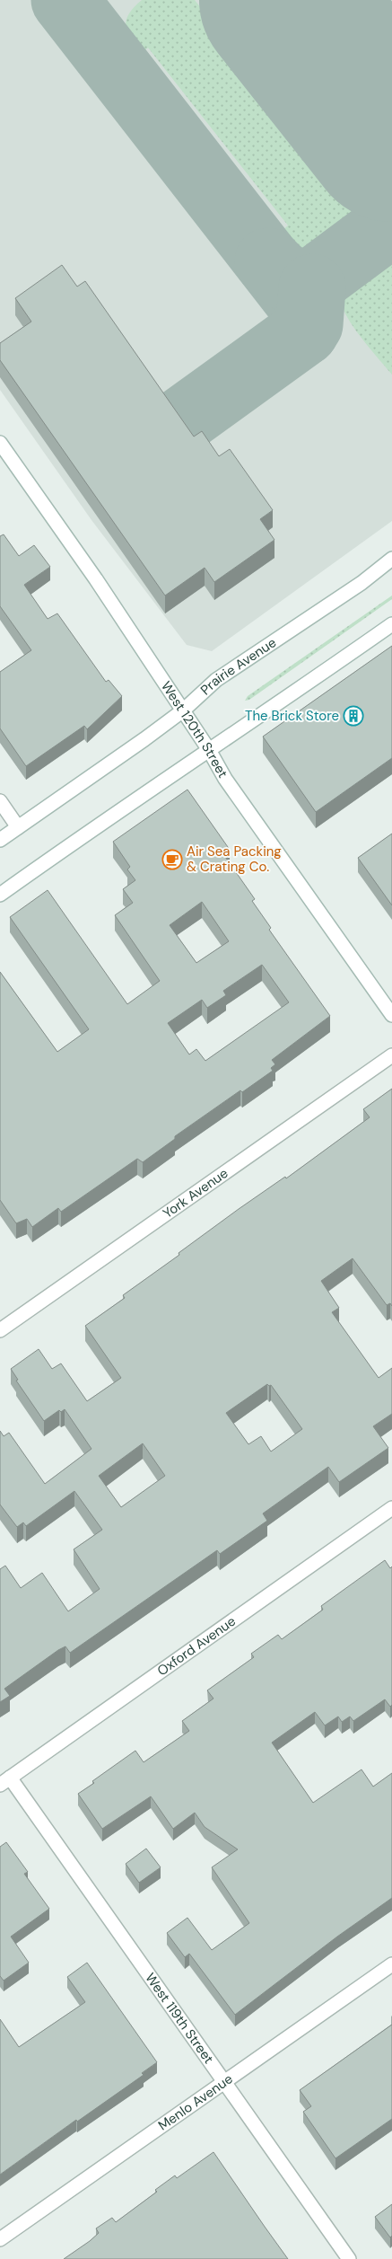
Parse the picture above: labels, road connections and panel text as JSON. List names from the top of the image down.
{
  "streets": {
    "street": [
      "Prairie Avenue",
      "West 120th Street",
      "York Avenue",
      "Oxford Avenue",
      "West 119th Street",
      "Menlo Avenue"
    ]
  },
  "crossings": [
    ["Prairie Avenue", "West 120th Street"],
    ["Oxford Avenue", "West 119th Street"],
    ["West 119th Street", "Menlo Avenue"]
  ],
  "places": {
    "building": ["The Brick Store"],
    "cafe": ["Air Sea Packing & Crating Co."]
  }
}
